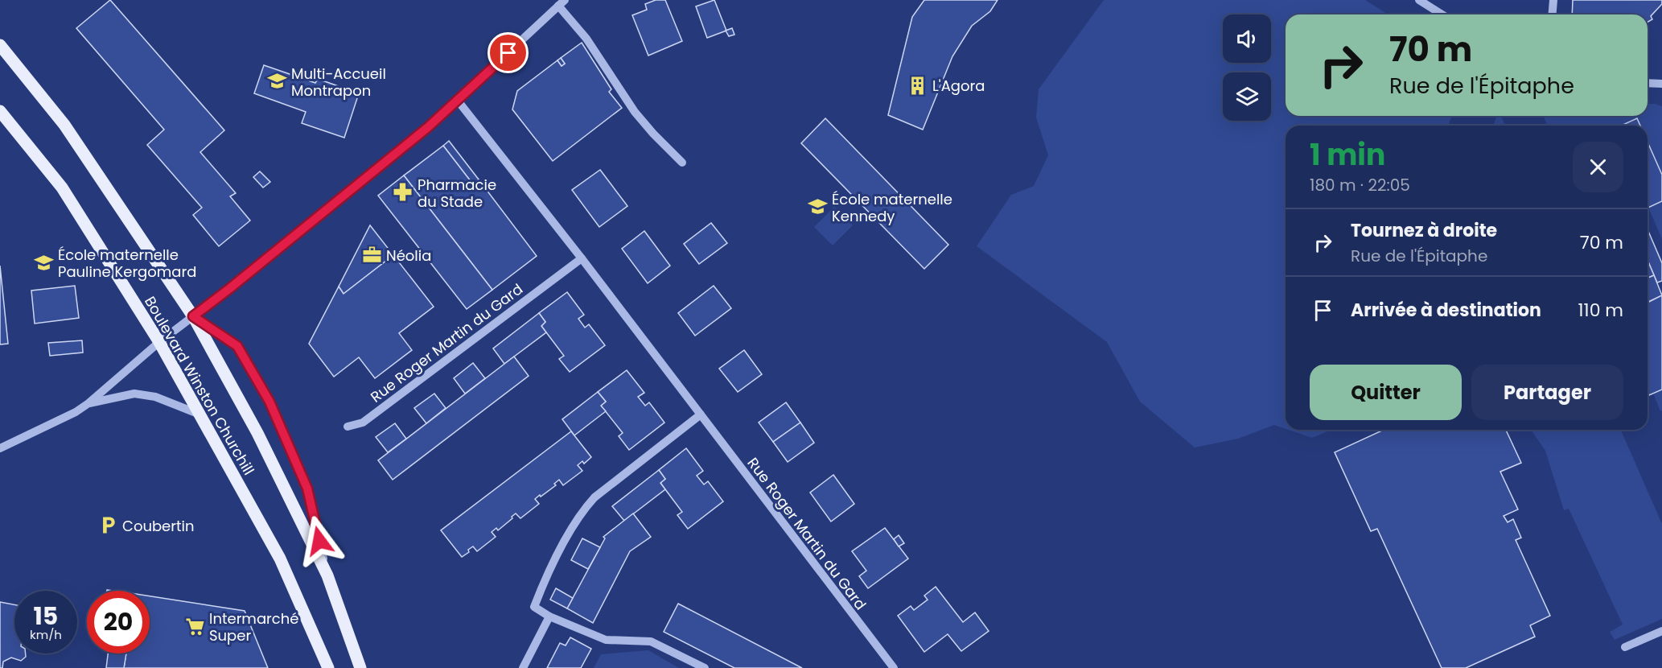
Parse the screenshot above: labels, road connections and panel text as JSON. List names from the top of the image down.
{
  "streets": {
    "main road": ["Boulevard Winston Churchill"],
    "street": ["Rue Roger Martin du Gard"]
  },
  "places": {
    "school or university": ["Multi-Accueil Montrapon", "École maternelle Kennedy", "École maternelle Pauline Kergomard"],
    "building": ["L'Agora"],
    "pharmacy": ["Pharmacie du Stade"],
    "office": ["Néolia"],
    "parking": ["Coubertin"],
    "supermarket": ["Intermarché Super"]
  },
  "page": {
    "turn": ["70 m", "Rue de l'Épitaphe"],
    "heading": ["1 min", "180 m · 22:05"],
    "list": [
      {
        "name": "Tournez à droite",
        "note": "Rue de l'Épitaphe",
        "value": "70 m"
      },
      {
        "name": "Arrivée à destination",
        "value": "110 m"
      }
    ],
    "buttons": ["Quitter", "Partager"],
    "speed": "15 km/h",
    "limit": "20"
  }
}
